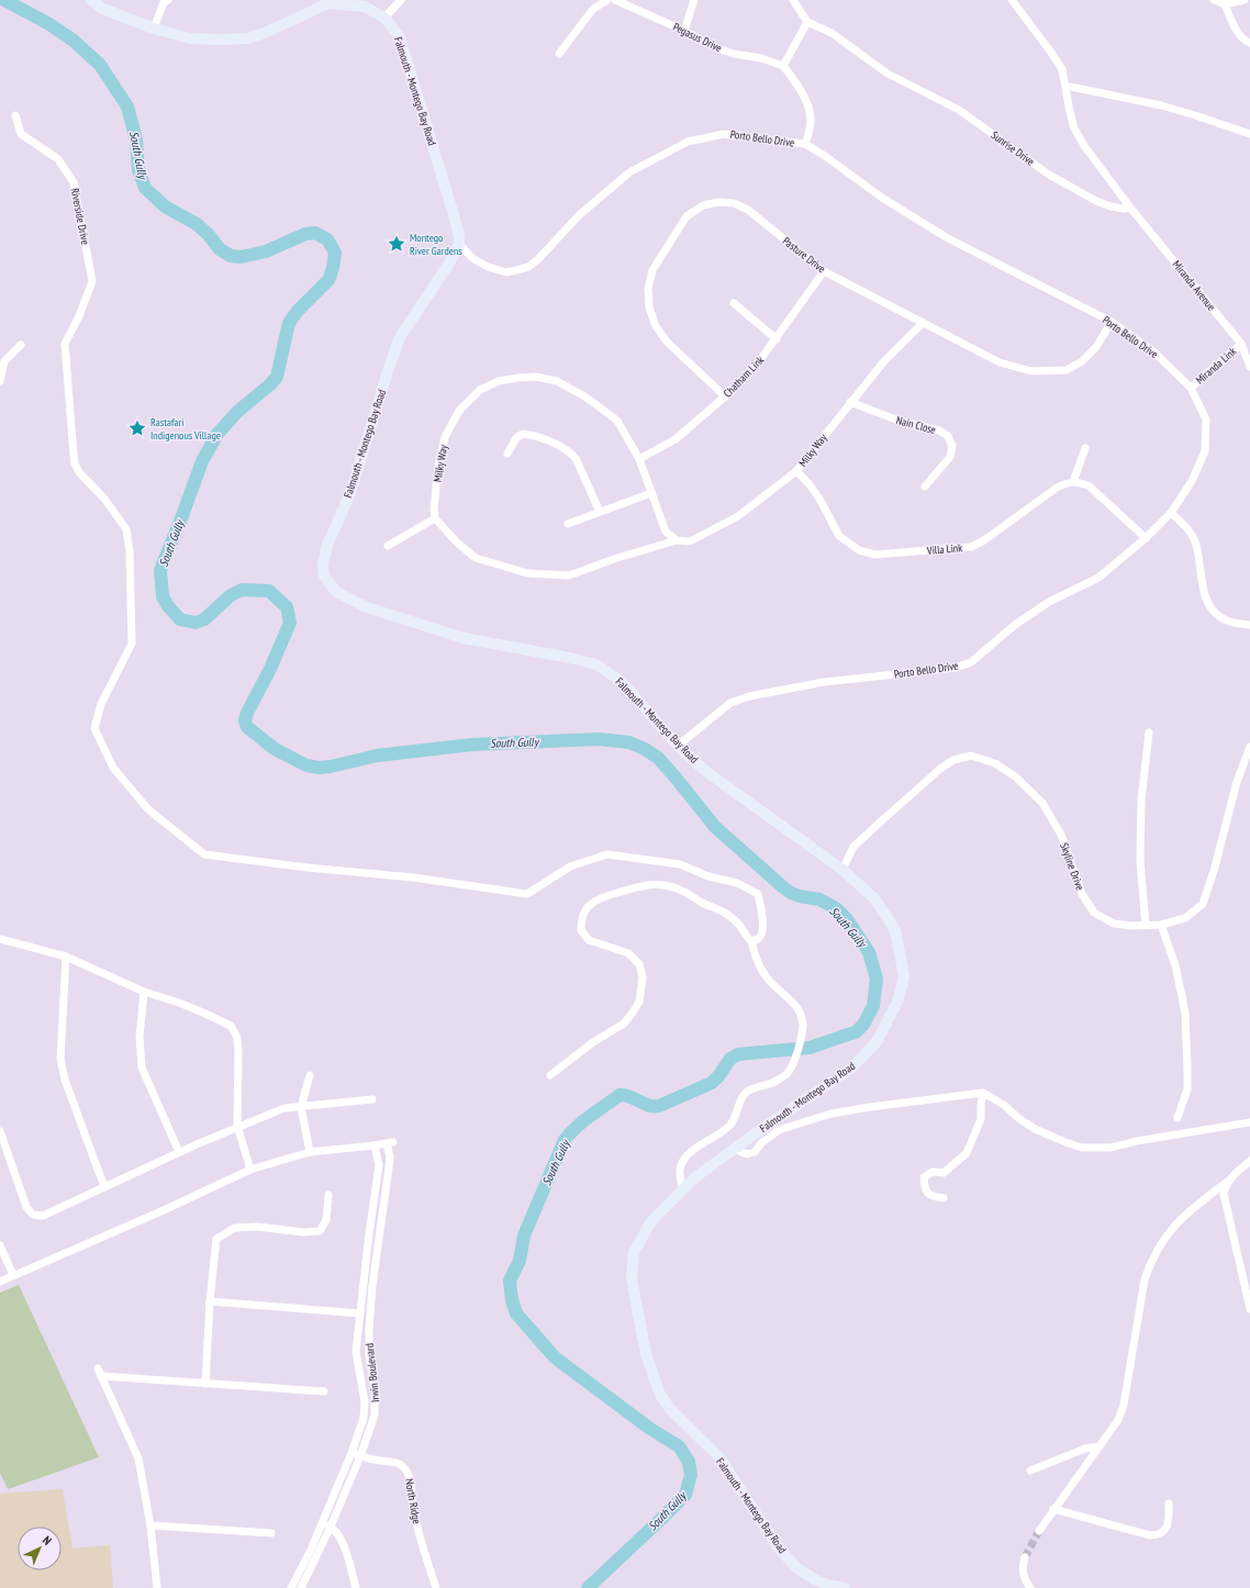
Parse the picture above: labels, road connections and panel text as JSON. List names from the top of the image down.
{
  "streets": {
    "main road": ["Falmouth - Montego Bay Road"],
    "street": [
      "Pegasus Drive",
      "Porto Bello Drive",
      "Sunrise Drive",
      "Riverside Drive",
      "Pasture Drive",
      "Miranda Avenue",
      "Miranda Link",
      "Chatham Link",
      "Nain Close",
      "Milky Way",
      "Villa Link",
      "Skyline Drive",
      "Irwin Boulevard",
      "North Ridge"
    ]
  },
  "crossings": [
    ["Falmouth - Montego Bay Road", "Porto Bello Drive"],
    ["Falmouth - Montego Bay Road", "Skyline Drive"],
    ["Porto Bello Drive", "Pasture Drive"],
    ["Porto Bello Drive", "Miranda Link"],
    ["Sunrise Drive", "Miranda Avenue"],
    ["Pasture Drive", "Chatham Link"],
    ["Pasture Drive", "Milky Way"],
    ["Miranda Avenue", "Miranda Link"],
    ["Chatham Link", "Milky Way"],
    ["Nain Close", "Milky Way"],
    ["Milky Way", "Villa Link"],
    ["Irwin Boulevard", "North Ridge"]
  ],
  "water": ["South Gully"],
  "places": {
    "place": ["Montego River Gardens", "Rastafari Indigenous Village"]
  },
  "north": "top right"
}
